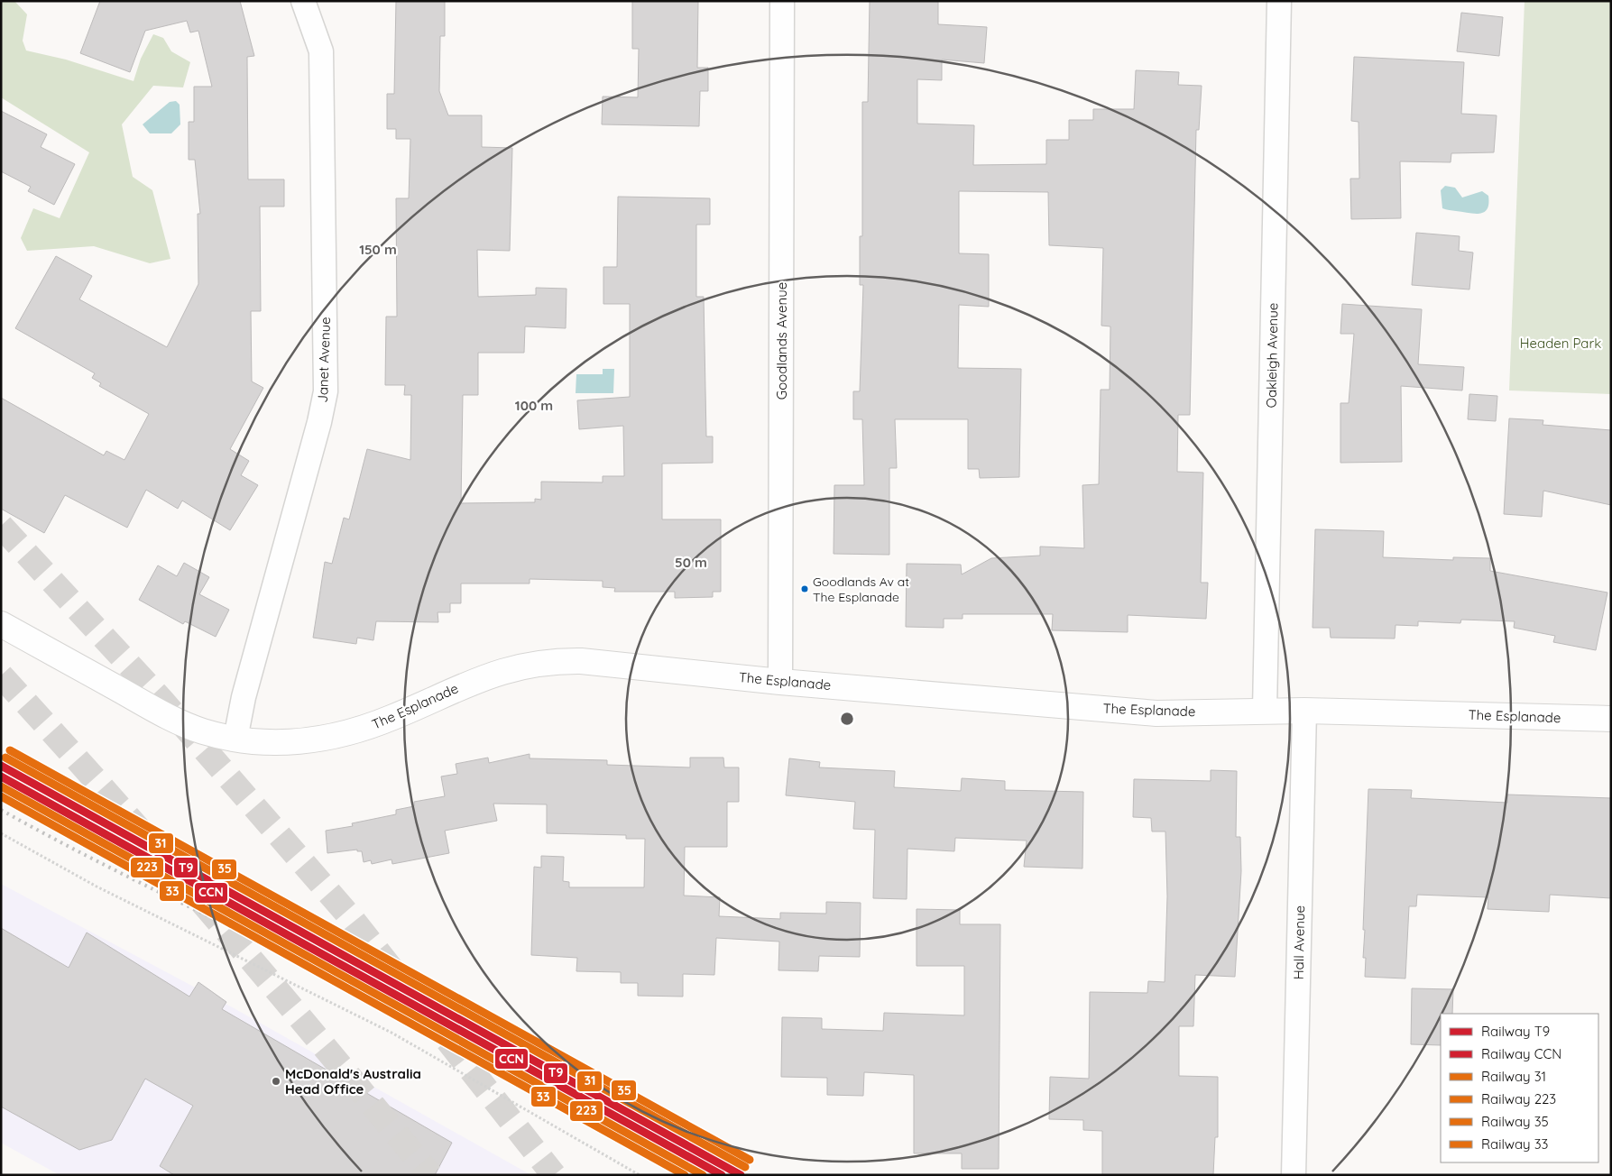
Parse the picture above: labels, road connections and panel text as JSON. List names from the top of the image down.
{
  "streets": {
    "main road": ["The Esplanade"],
    "street": [
      "Goodlands Avenue",
      "Oakleigh Avenue",
      "Janet Avenue",
      "Hall Avenue"
    ]
  },
  "crossings": [
    ["Goodlands Avenue", "The Esplanade"],
    ["Oakleigh Avenue", "The Esplanade"],
    ["Janet Avenue", "The Esplanade"],
    ["The Esplanade", "Hall Avenue"]
  ],
  "parks": ["Headen Park"],
  "places": ["Goodlands Av at The Esplanade", "McDonald's Australia Head Office"],
  "lines": [
    "rail line 35",
    "rail line 31",
    "rail line T9",
    "rail line CCN",
    "rail line 223",
    "rail line 33"
  ],
  "legend": [
    "Railway T9",
    "Railway CCN",
    "Railway 31",
    "Railway 223",
    "Railway 35",
    "Railway 33"
  ],
  "rings": ["150 m", "100 m", "50 m"]
}
